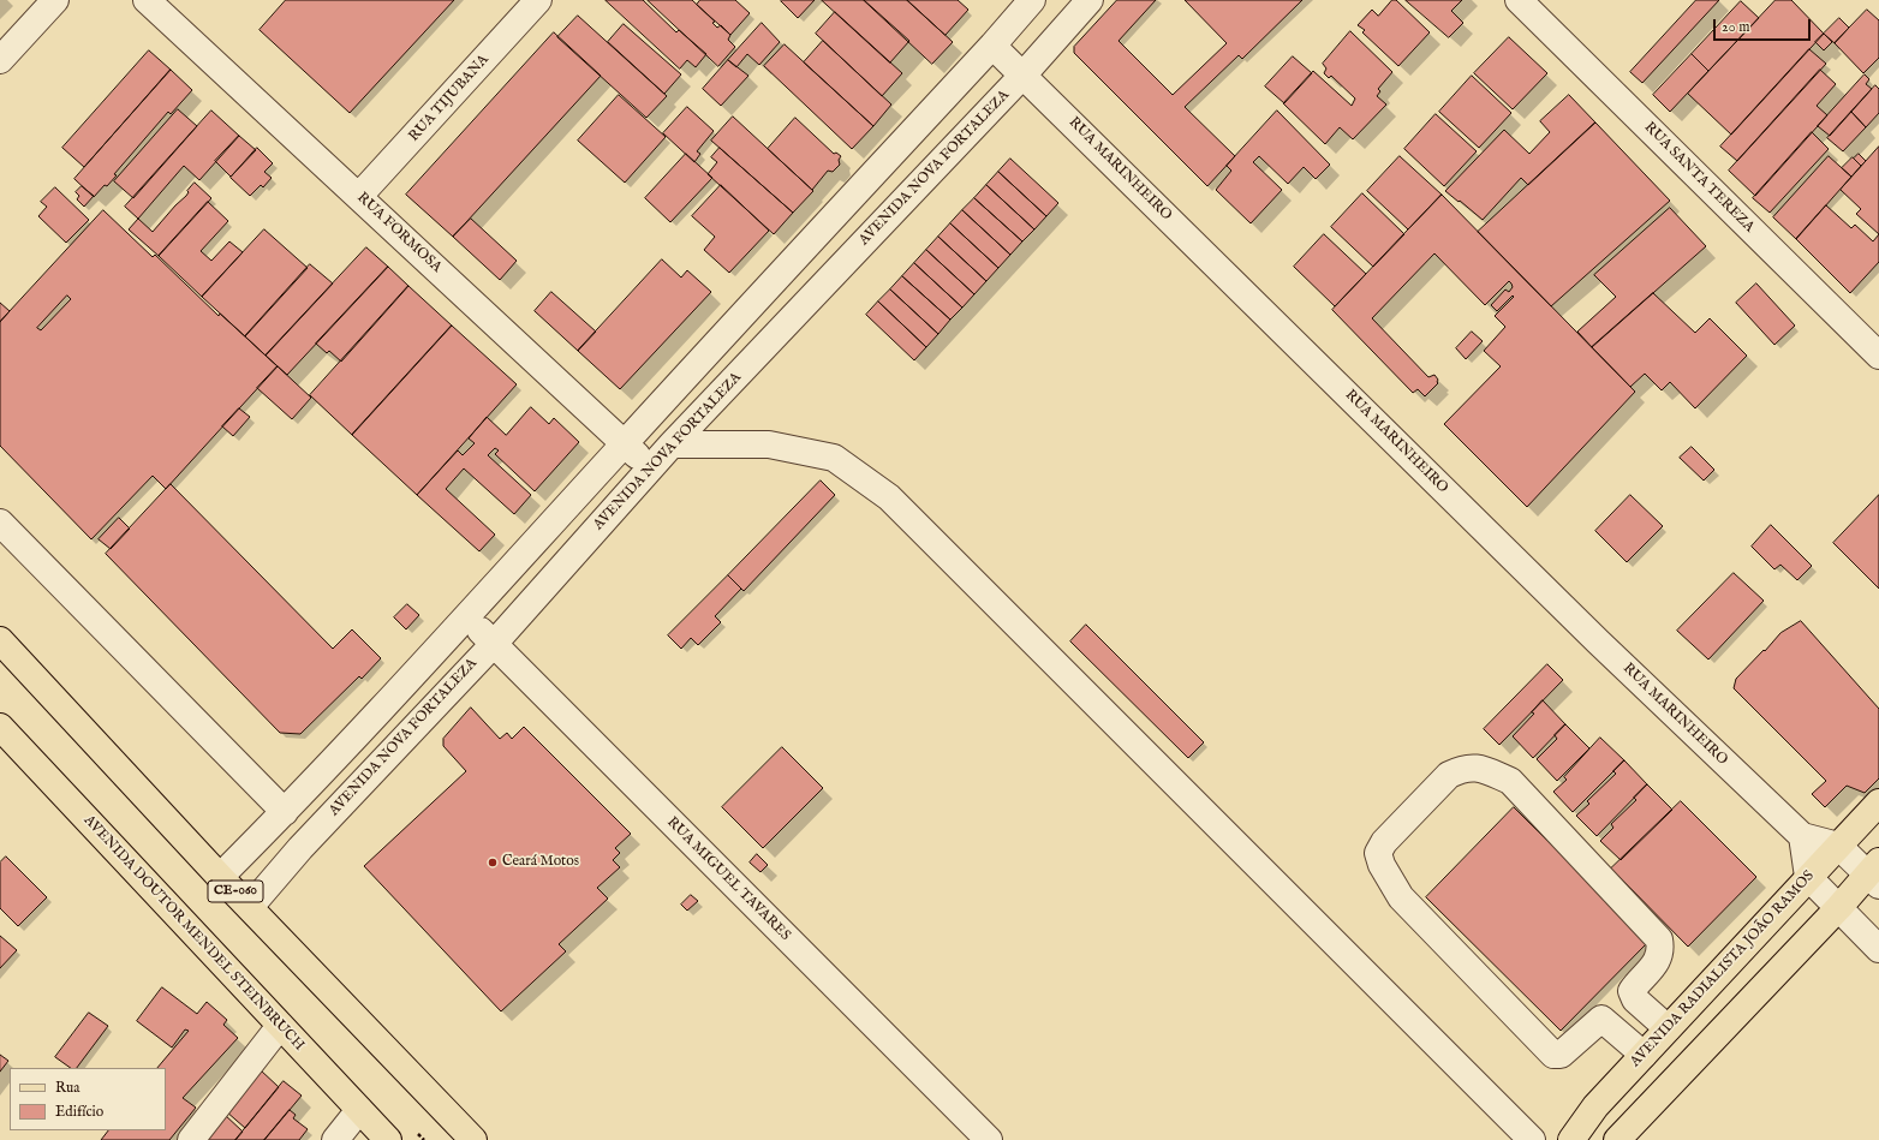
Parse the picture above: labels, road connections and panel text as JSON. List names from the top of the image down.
{
  "streets": {
    "main road": ["CE-060", "AVENIDA DOUTOR MENDEL STEINBRUCH", "AVENIDA RADIALISTA JOÃO RAMOS"],
    "street": [
      "RUA TIJUBANA",
      "AVENIDA NOVA FORTALEZA",
      "RUA MARINHEIRO",
      "RUA SANTA TEREZA",
      "RUA FORMOSA",
      "RUA MIGUEL TAVARES"
    ]
  },
  "crossings": [
    ["RUA TIJUBANA", "RUA FORMOSA"],
    ["AVENIDA NOVA FORTALEZA", "RUA MARINHEIRO"],
    ["AVENIDA NOVA FORTALEZA", "RUA FORMOSA"],
    ["AVENIDA NOVA FORTALEZA", "RUA MIGUEL TAVARES"],
    ["AVENIDA NOVA FORTALEZA", "CE-060"],
    ["RUA MARINHEIRO", "AVENIDA RADIALISTA JOÃO RAMOS"]
  ],
  "places": ["Ceará Motos"],
  "legend": ["Rua", "Edifício"],
  "scale_bar": "20 m"
}
